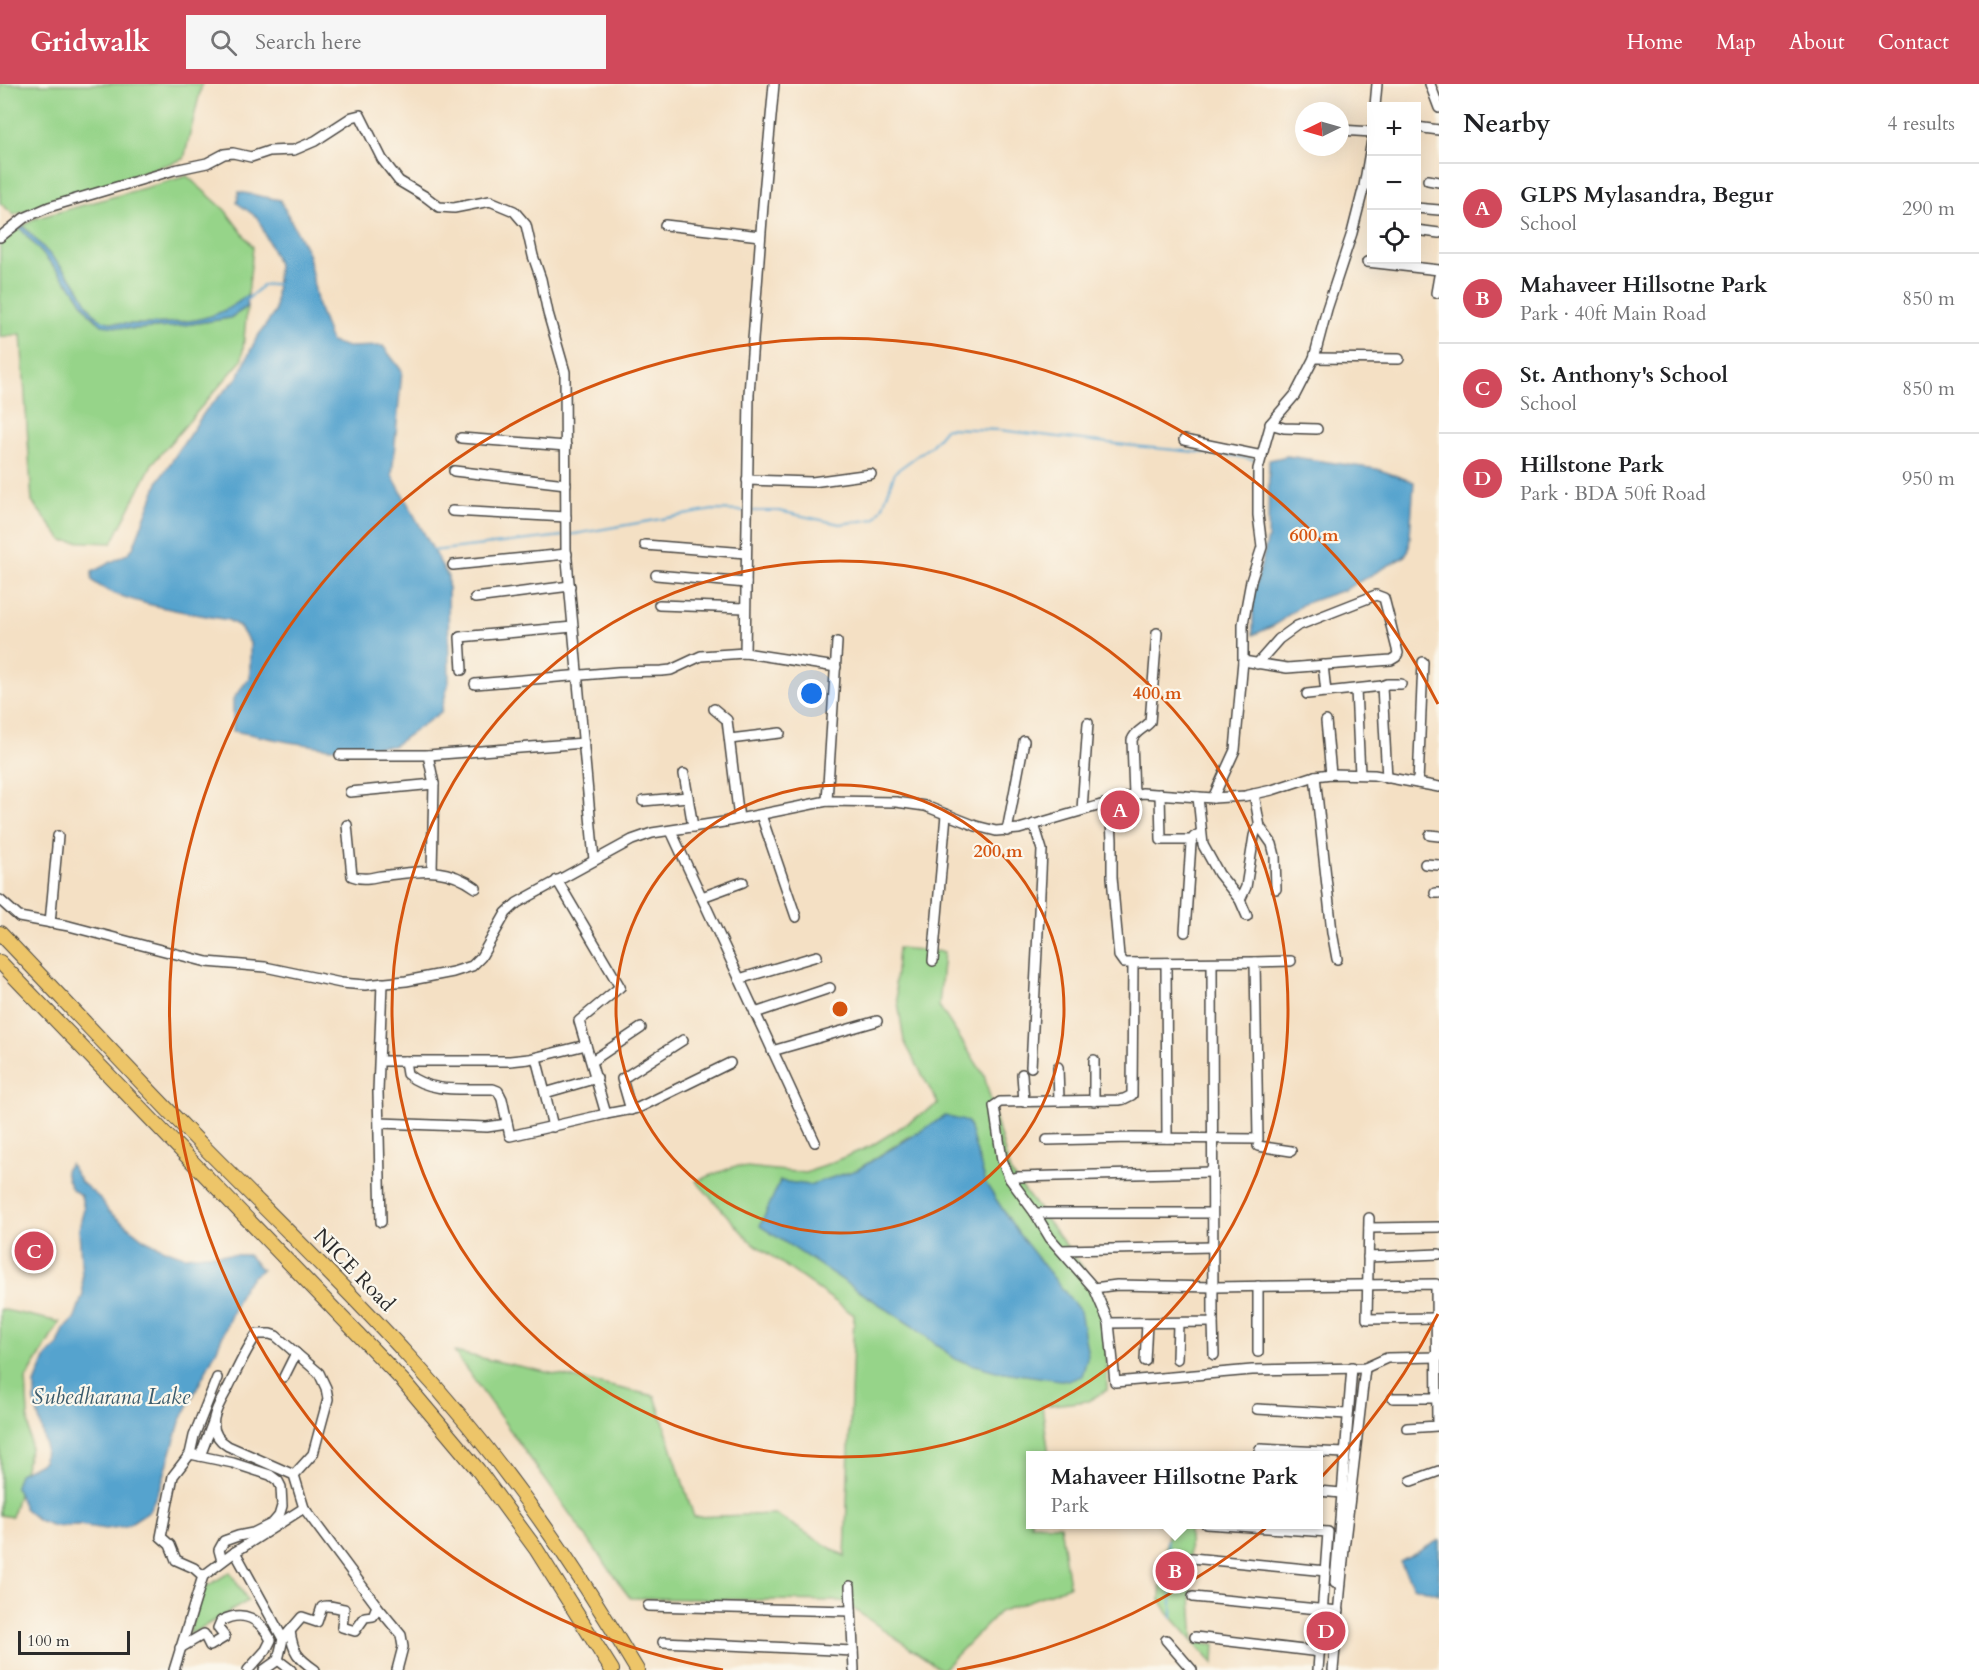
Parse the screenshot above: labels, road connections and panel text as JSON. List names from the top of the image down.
{
  "streets": {
    "highway": ["NICE Road"]
  },
  "water": ["Subedharana Lake"],
  "scale_bar": "100 m",
  "north": "left",
  "page": {
    "header": "Gridwalk",
    "search": "Search here",
    "nav": [
      "Home",
      "Map",
      "About",
      "Contact"
    ],
    "heading": ["Nearby", "4 results"],
    "map_buttons": ["+", "−"],
    "list": [
      {
        "mark": "A",
        "name": "GLPS Mylasandra, Begur",
        "note": "School",
        "value": "290 m"
      },
      {
        "mark": "B",
        "name": "Mahaveer Hillsotne Park",
        "note": "Park · 40ft Main Road",
        "value": "850 m"
      },
      {
        "mark": "C",
        "name": "St. Anthony's School",
        "note": "School",
        "value": "850 m"
      },
      {
        "mark": "D",
        "name": "Hillstone Park",
        "note": "Park · BDA 50ft Road",
        "value": "950 m"
      }
    ],
    "pins": [
      "A",
      "C",
      "B",
      "D"
    ],
    "popup": ["Mahaveer Hillsotne Park", "Park"],
    "scale": "100 m"
  },
  "rings": ["600 m", "400 m", "200 m"]
}
